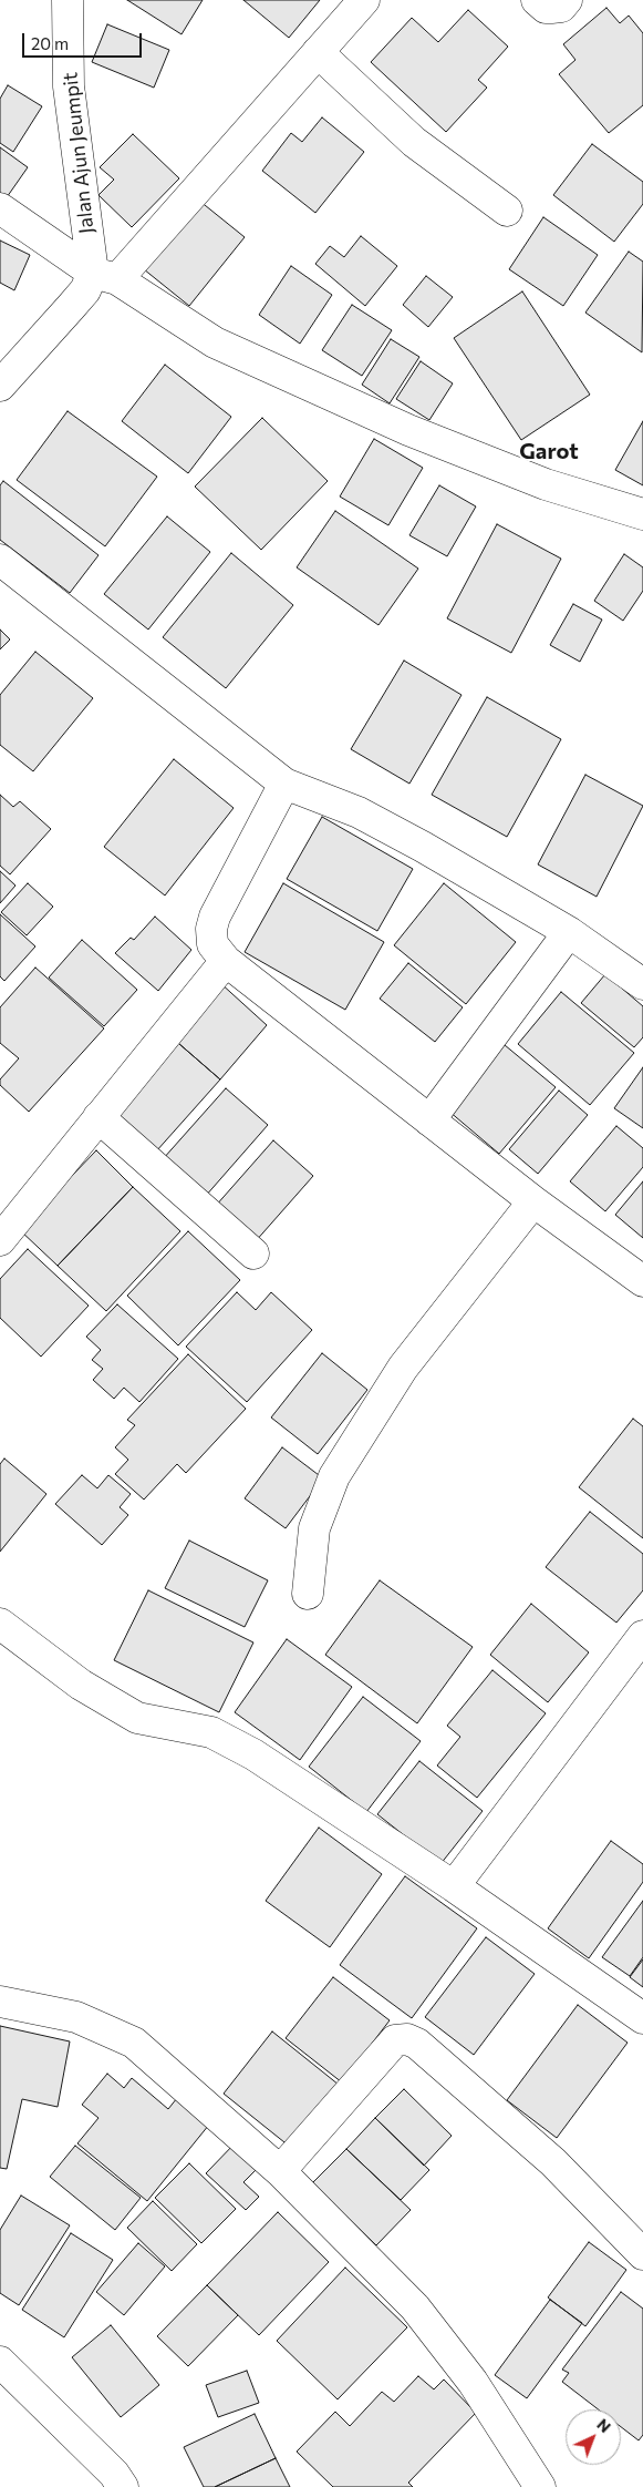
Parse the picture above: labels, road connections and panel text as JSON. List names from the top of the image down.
{
  "streets": {
    "street": ["Jalan Ajun Jeumpit"]
  },
  "districts": ["Garot"],
  "scale_bar": "20 m",
  "north": "top right"
}
